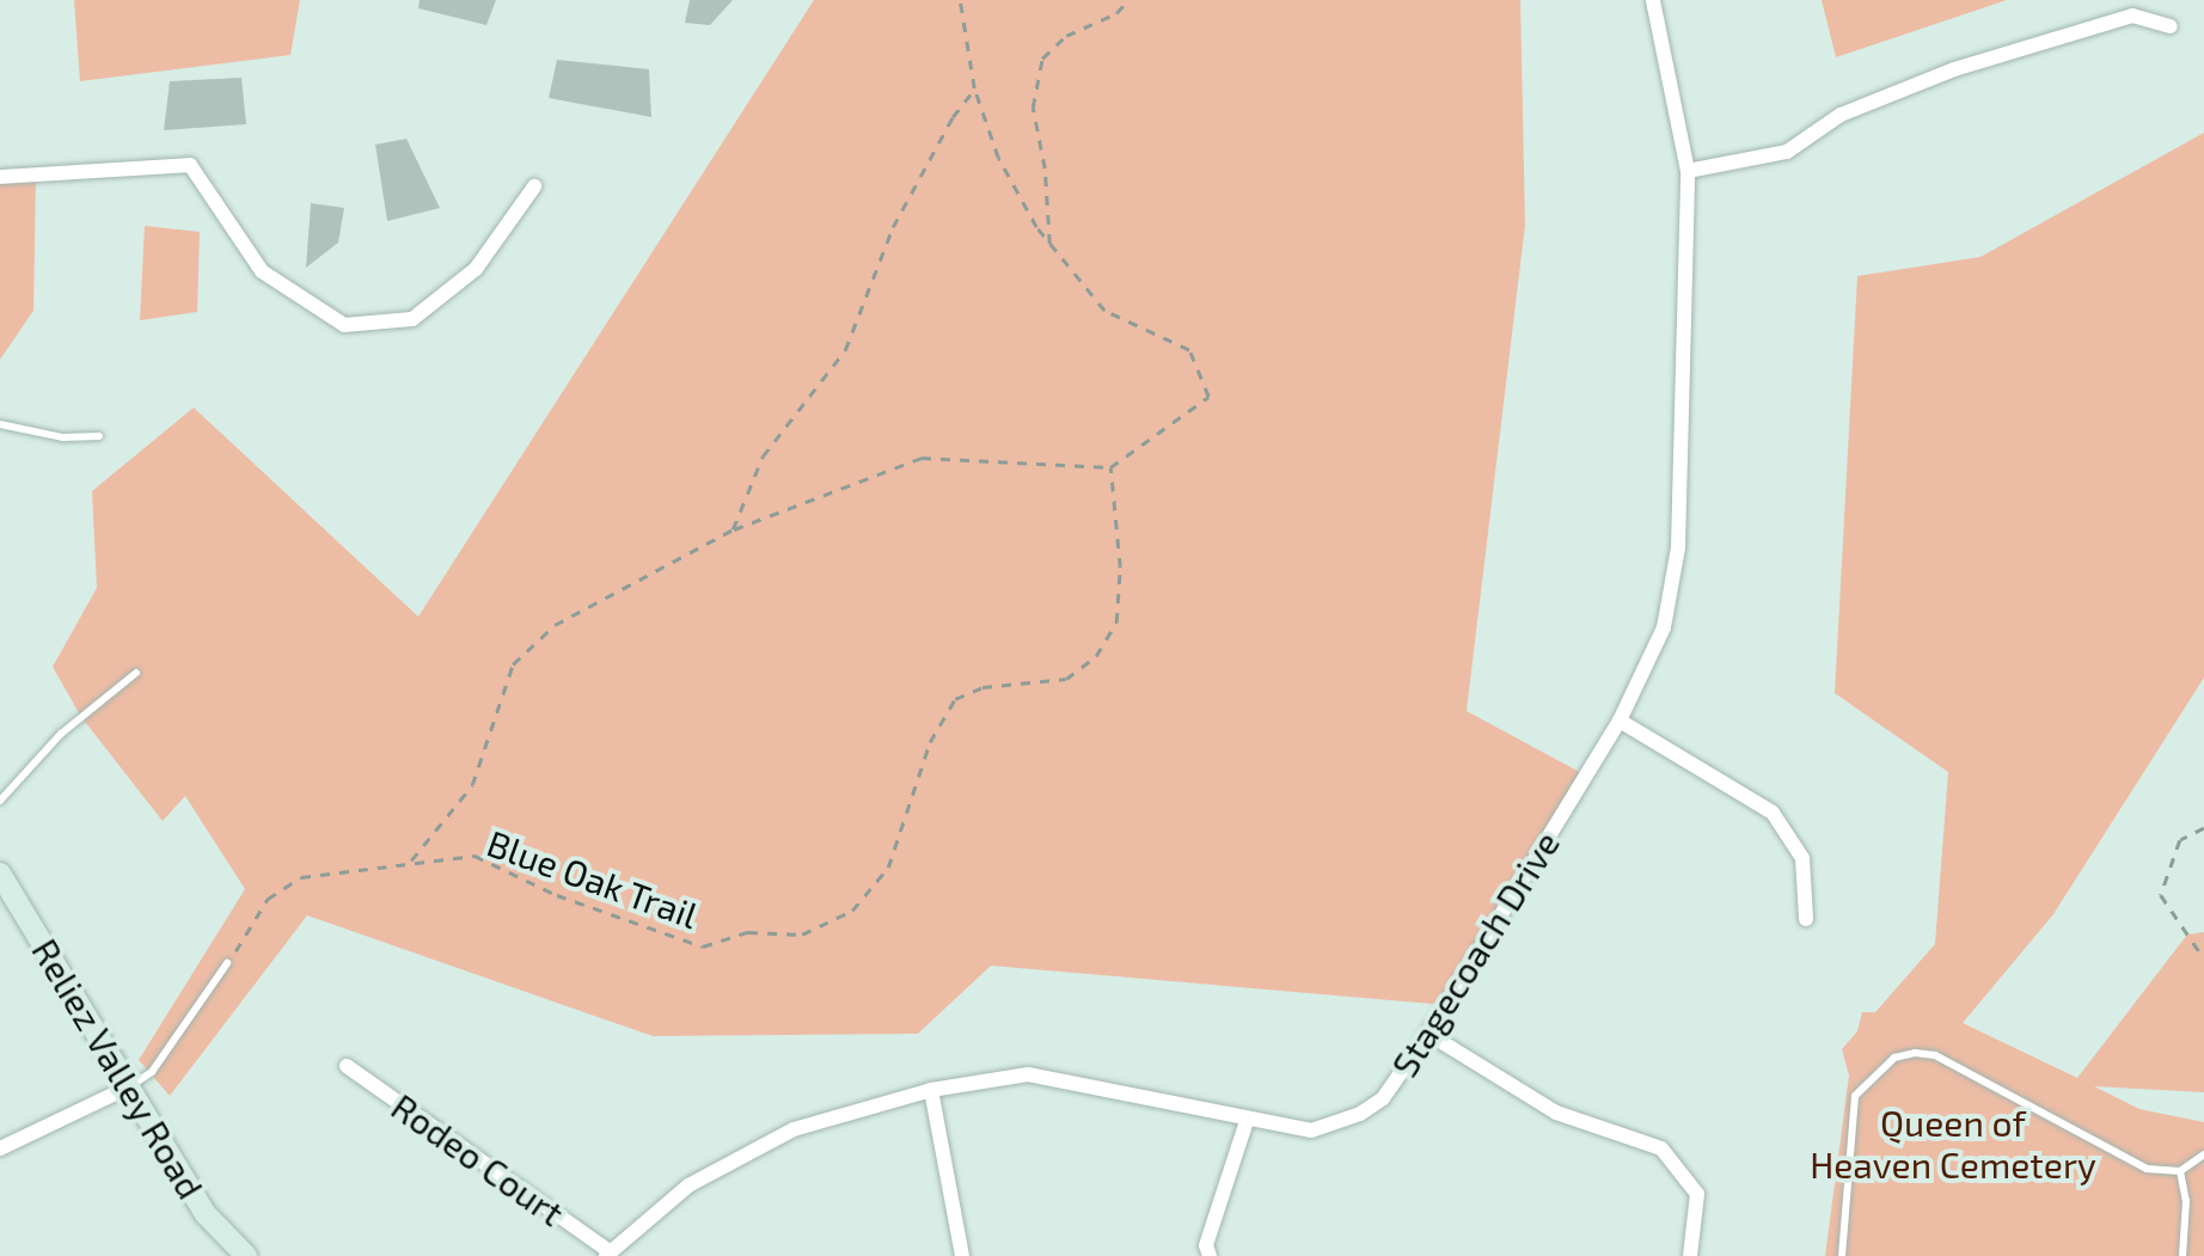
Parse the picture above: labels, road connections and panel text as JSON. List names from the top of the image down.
{
  "streets": {
    "main road": ["Reliez Valley Road"],
    "street": ["Stagecoach Drive", "Rodeo Court"],
    "path": ["Blue Oak Trail"]
  },
  "crossings": [
    ["Stagecoach Drive", "Rodeo Court"]
  ],
  "parks": ["Queen of Heaven Cemetery"]
}
